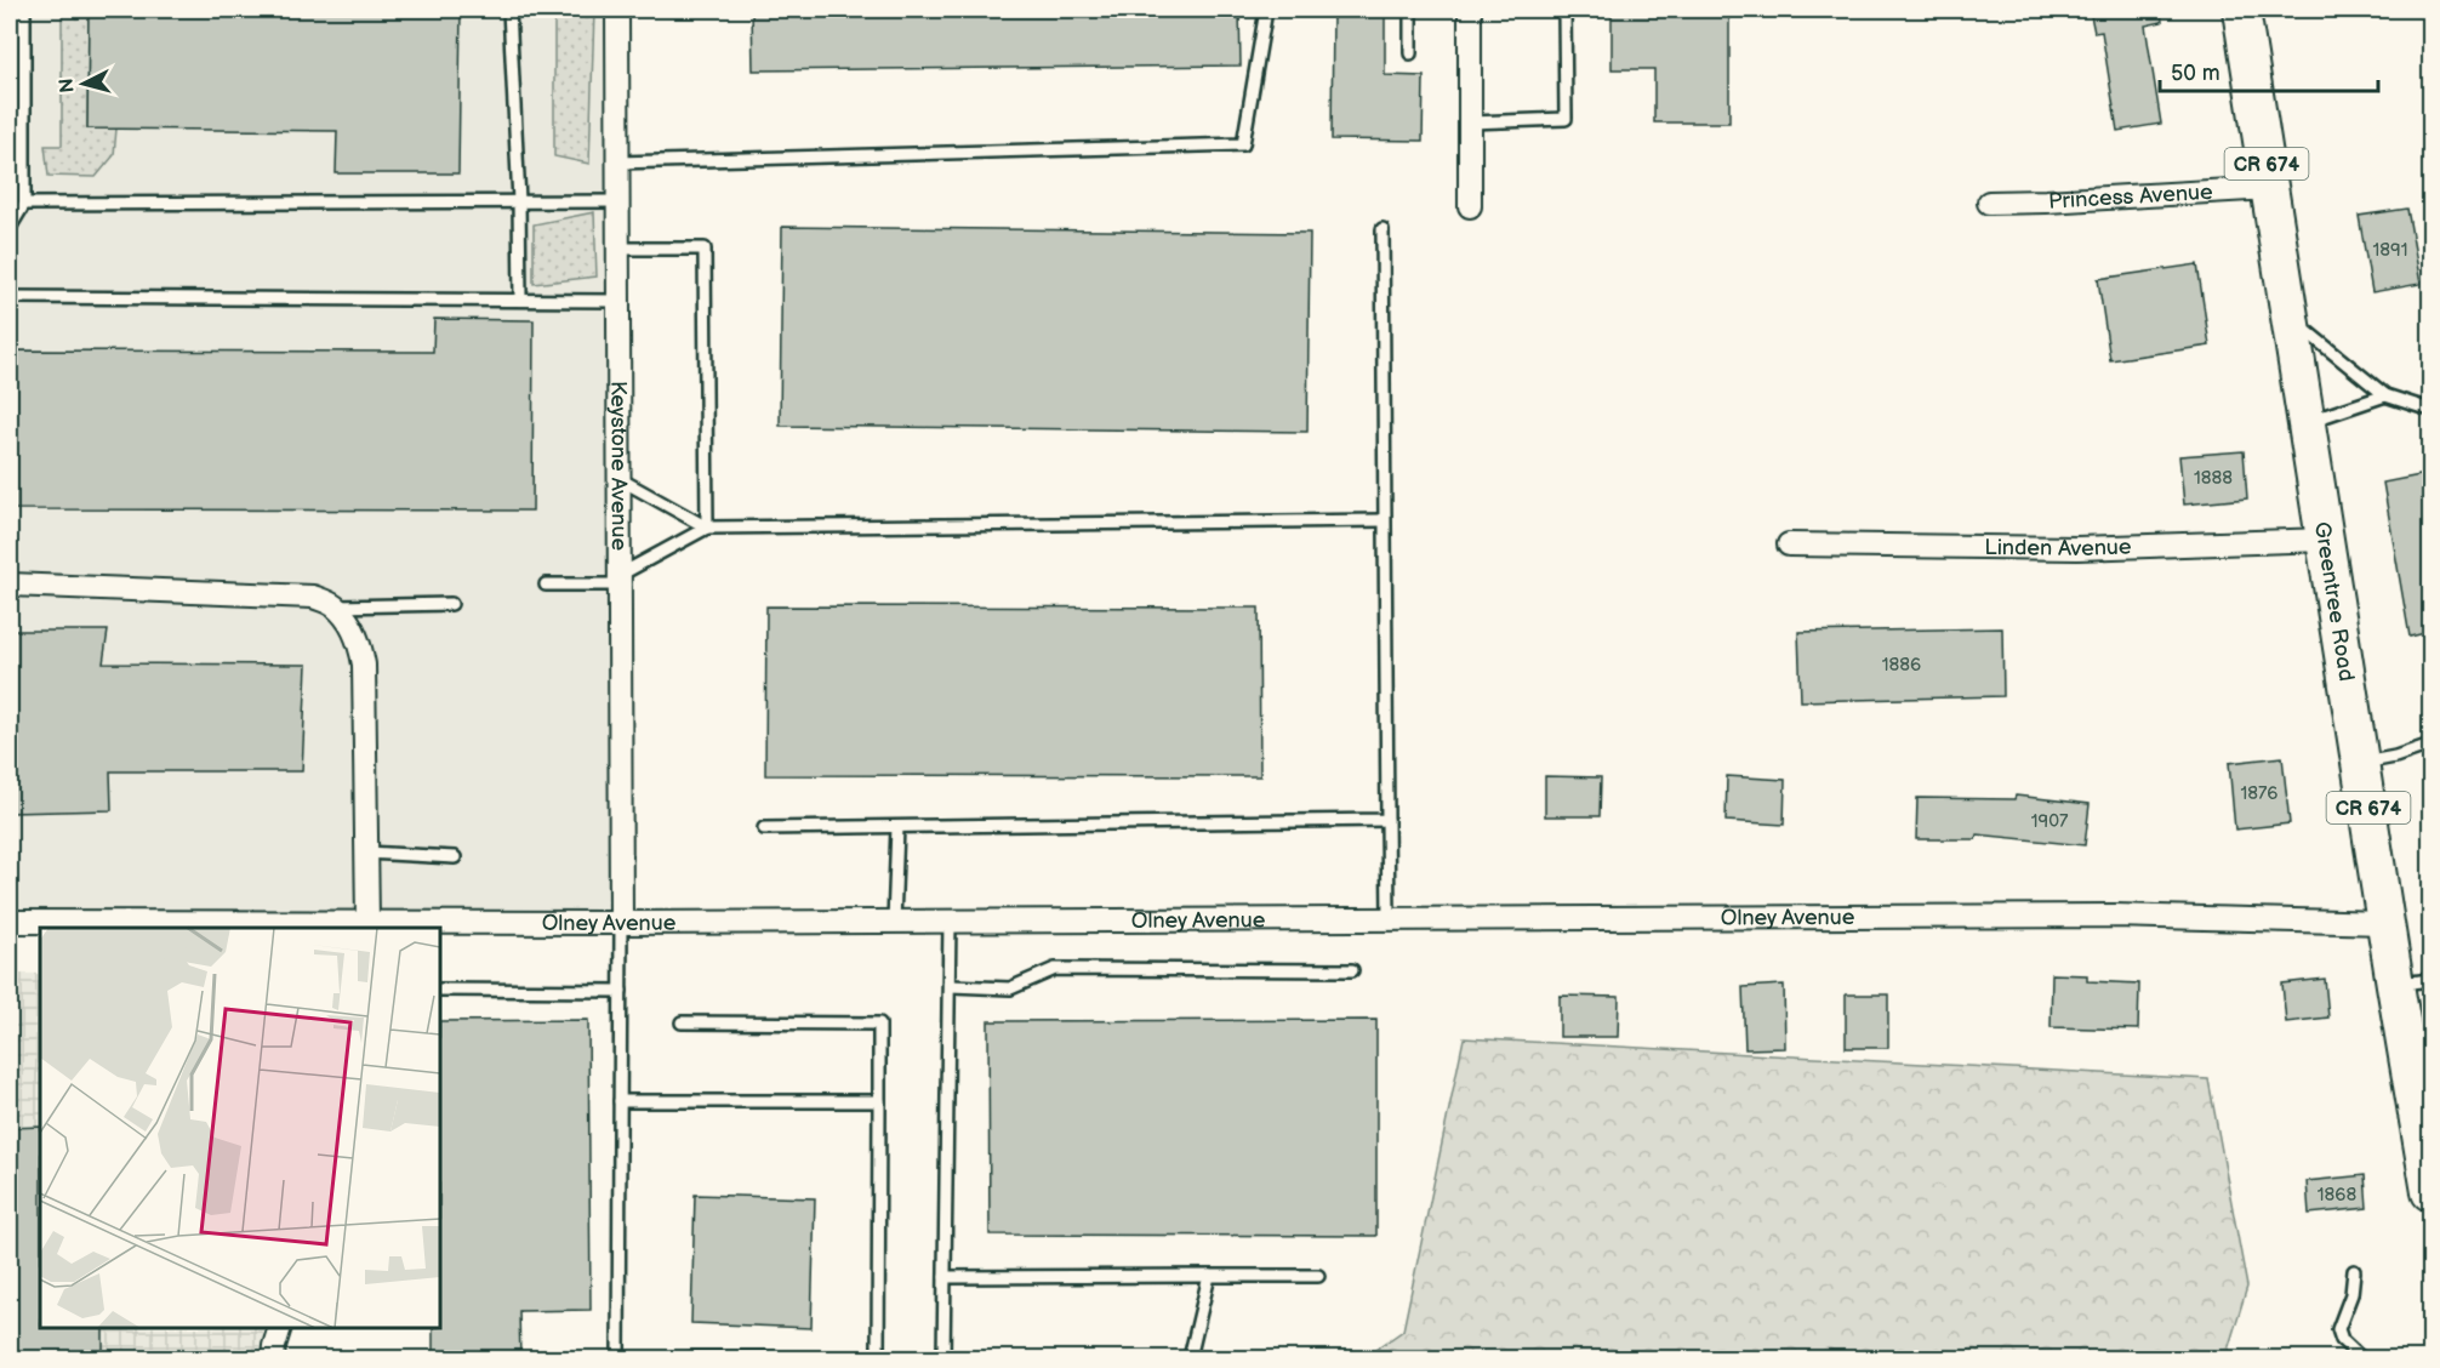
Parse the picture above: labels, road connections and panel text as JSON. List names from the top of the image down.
{
  "streets": {
    "main road": ["CR 674", "Greentree Road"],
    "street": [
      "Princess Avenue",
      "Keystone Avenue",
      "Linden Avenue",
      "Olney Avenue"
    ]
  },
  "crossings": [
    ["Princess Avenue", "Greentree Road"],
    ["Keystone Avenue", "Olney Avenue"],
    ["Linden Avenue", "Greentree Road"],
    ["Greentree Road", "Olney Avenue"]
  ],
  "house_numbers": [
    "1891",
    "1888",
    "1886",
    "1876",
    "1907",
    "1868"
  ],
  "scale_bar": "50 m",
  "north": "left"
}
